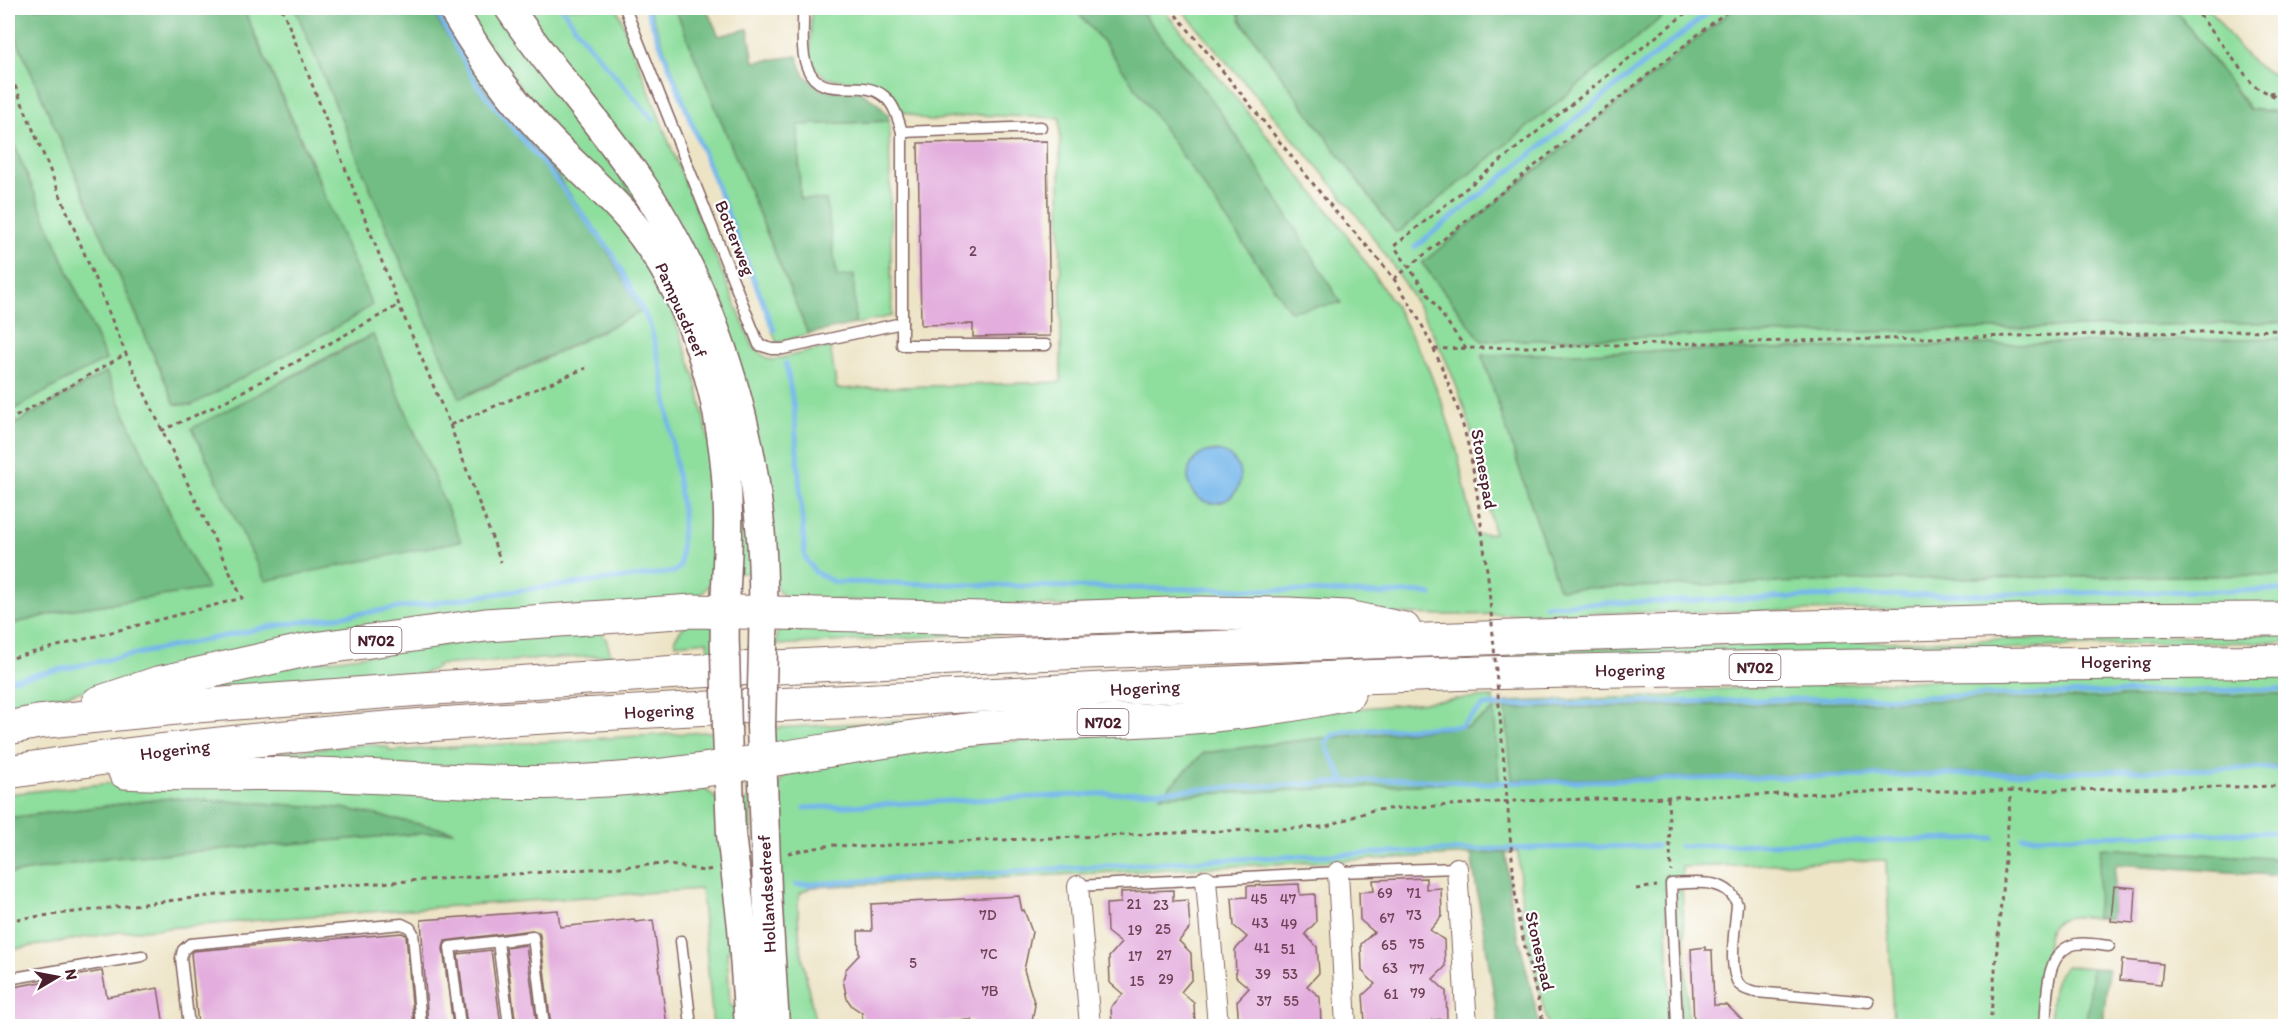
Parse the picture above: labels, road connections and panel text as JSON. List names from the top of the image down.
{
  "streets": {
    "highway": ["N702", "Hogering"],
    "main road": ["Pampusdreef", "Hollandsedreef"],
    "lane": ["Botterweg"],
    "path": ["Stonespad"]
  },
  "crossings": [
    ["Pampusdreef", "N702"],
    ["Pampusdreef", "Hollandsedreef"],
    ["N702", "Hogering"],
    ["N702", "Hollandsedreef"]
  ],
  "house_numbers": [
    "2",
    "69",
    "71",
    "45",
    "47",
    "21",
    "23",
    "7D",
    "73",
    "67",
    "43",
    "49",
    "25",
    "19",
    "75",
    "65",
    "41",
    "51",
    "7C",
    "27",
    "17",
    "5",
    "63",
    "77",
    "39",
    "53",
    "29",
    "15",
    "7B",
    "79",
    "61",
    "37",
    "55"
  ],
  "north": "right"
}
